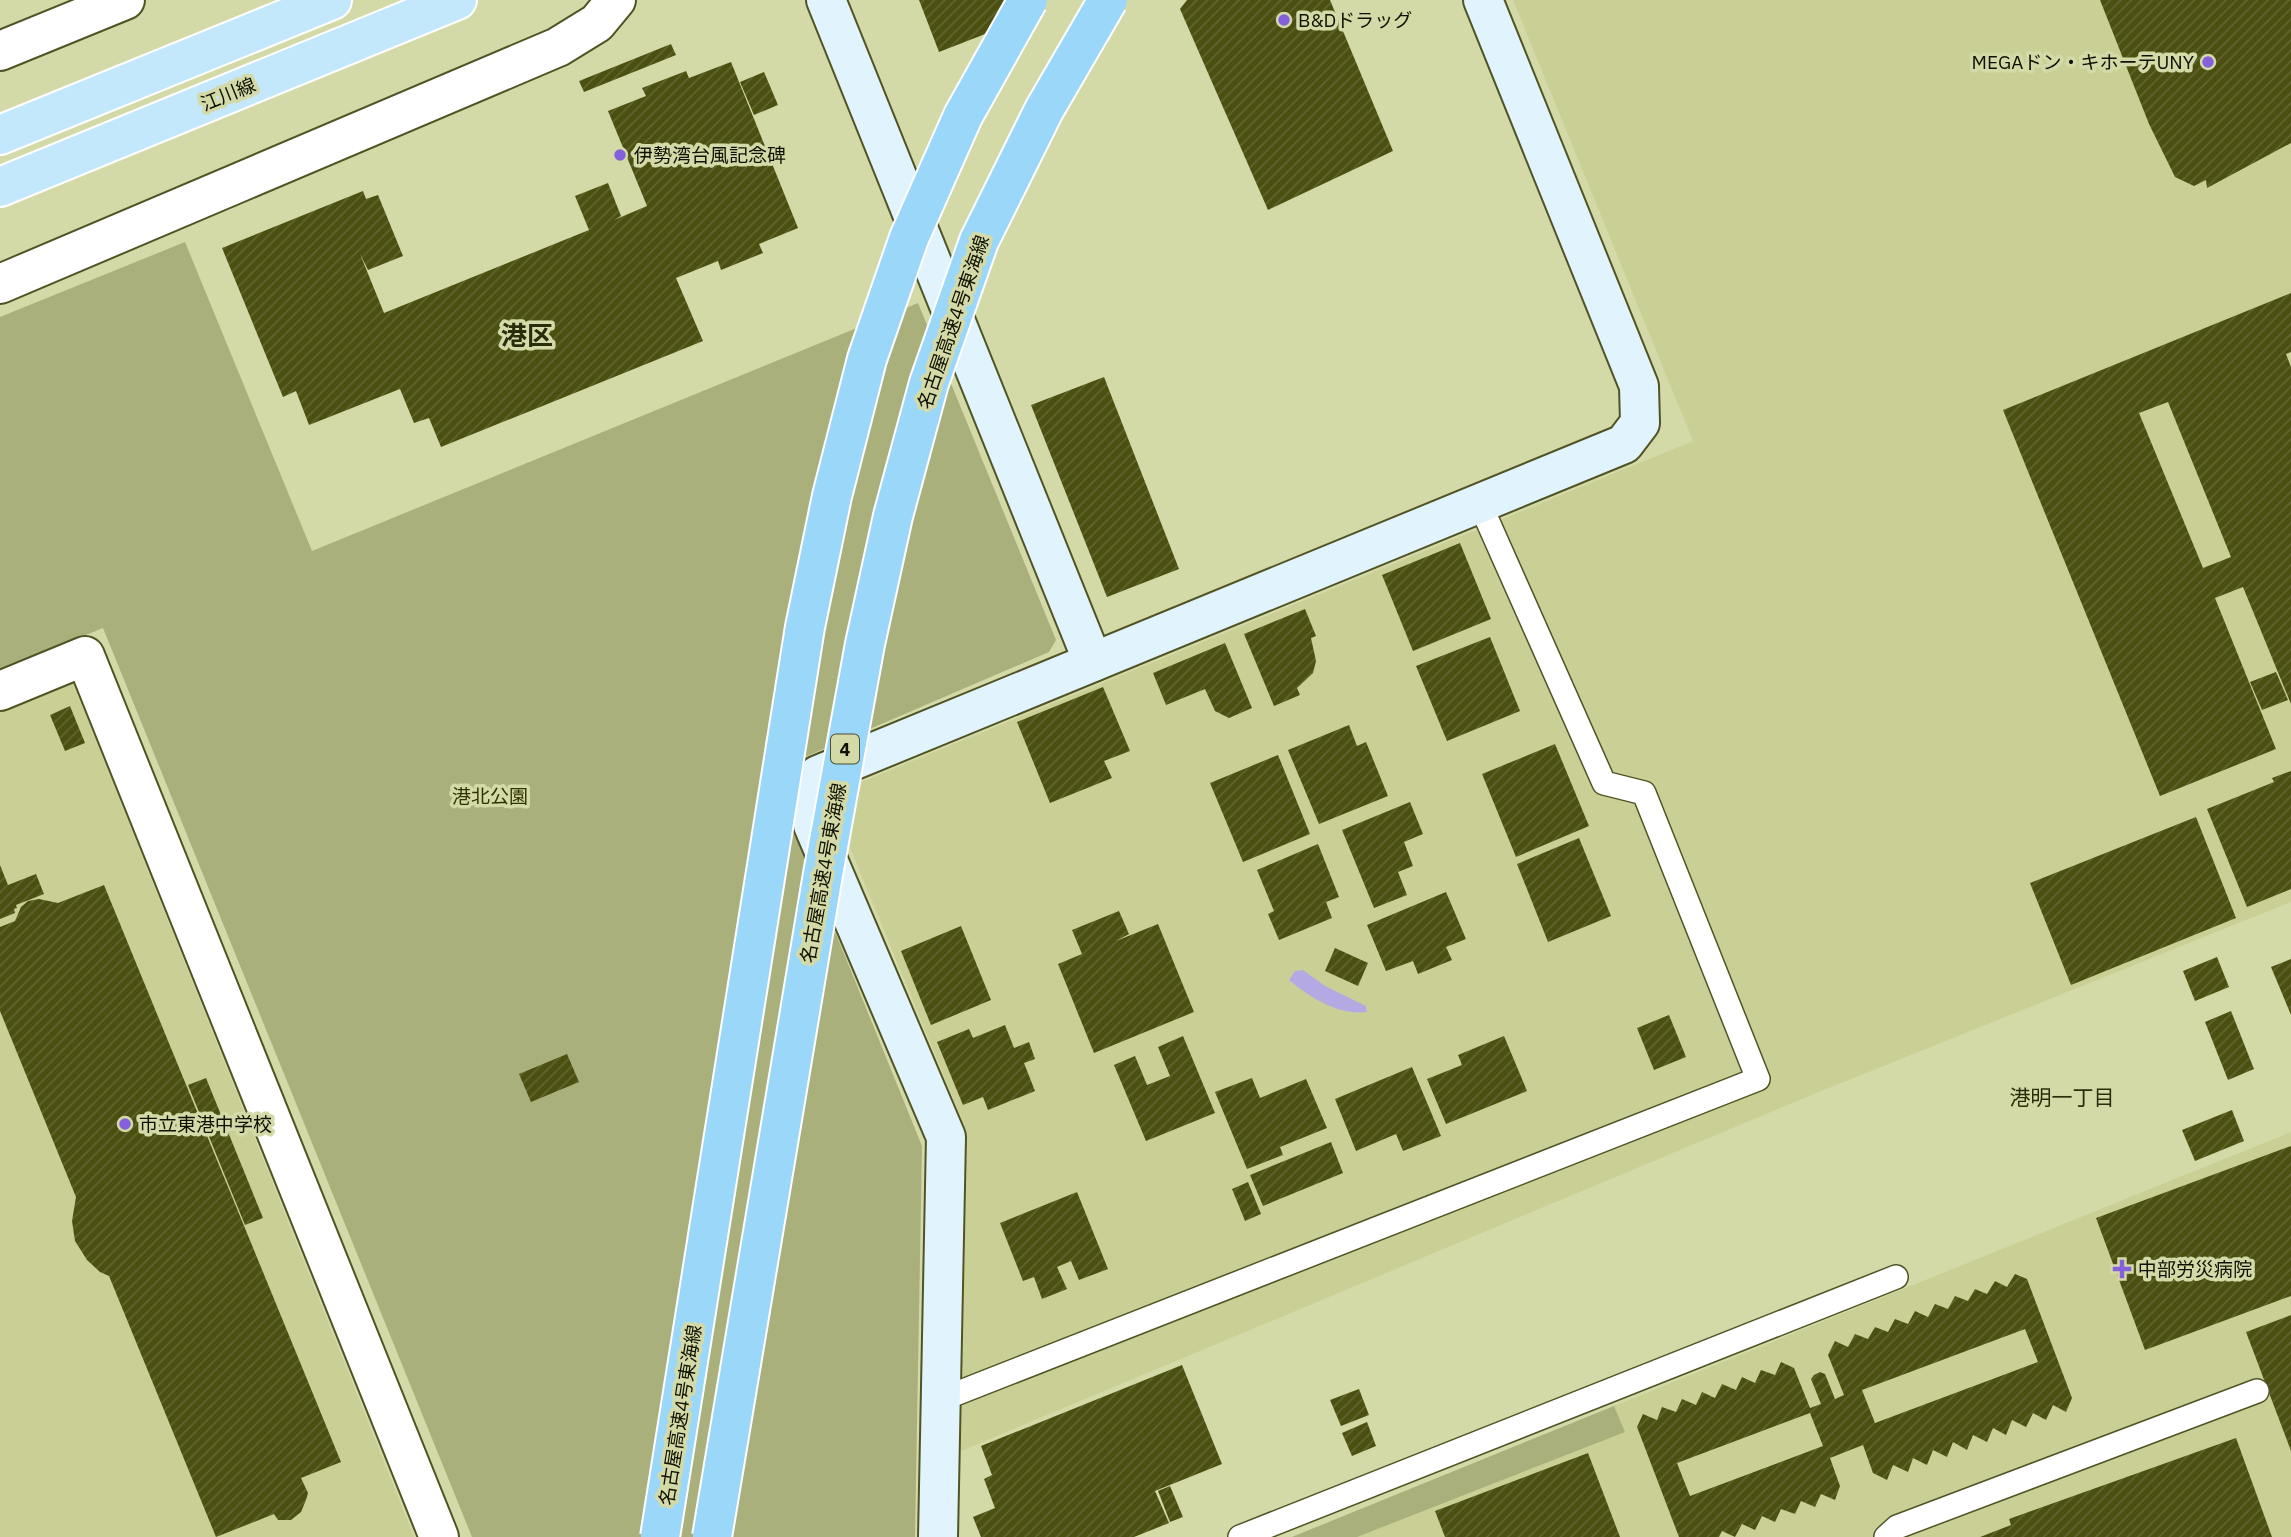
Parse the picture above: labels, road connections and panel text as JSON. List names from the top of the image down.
{
  "streets": {
    "highway": ["名古屋高速4号東海線", "4"],
    "main road": ["江川線"]
  },
  "districts": ["港区", "港明一丁目"],
  "parks": ["港北公園"],
  "places": {
    "other": [
      "B&Dドラッグ",
      "MEGAドン・キホーテUNY",
      "伊勢湾台風記念碑",
      "市立東港中学校"
    ],
    "health": ["中部労災病院"]
  }
}
